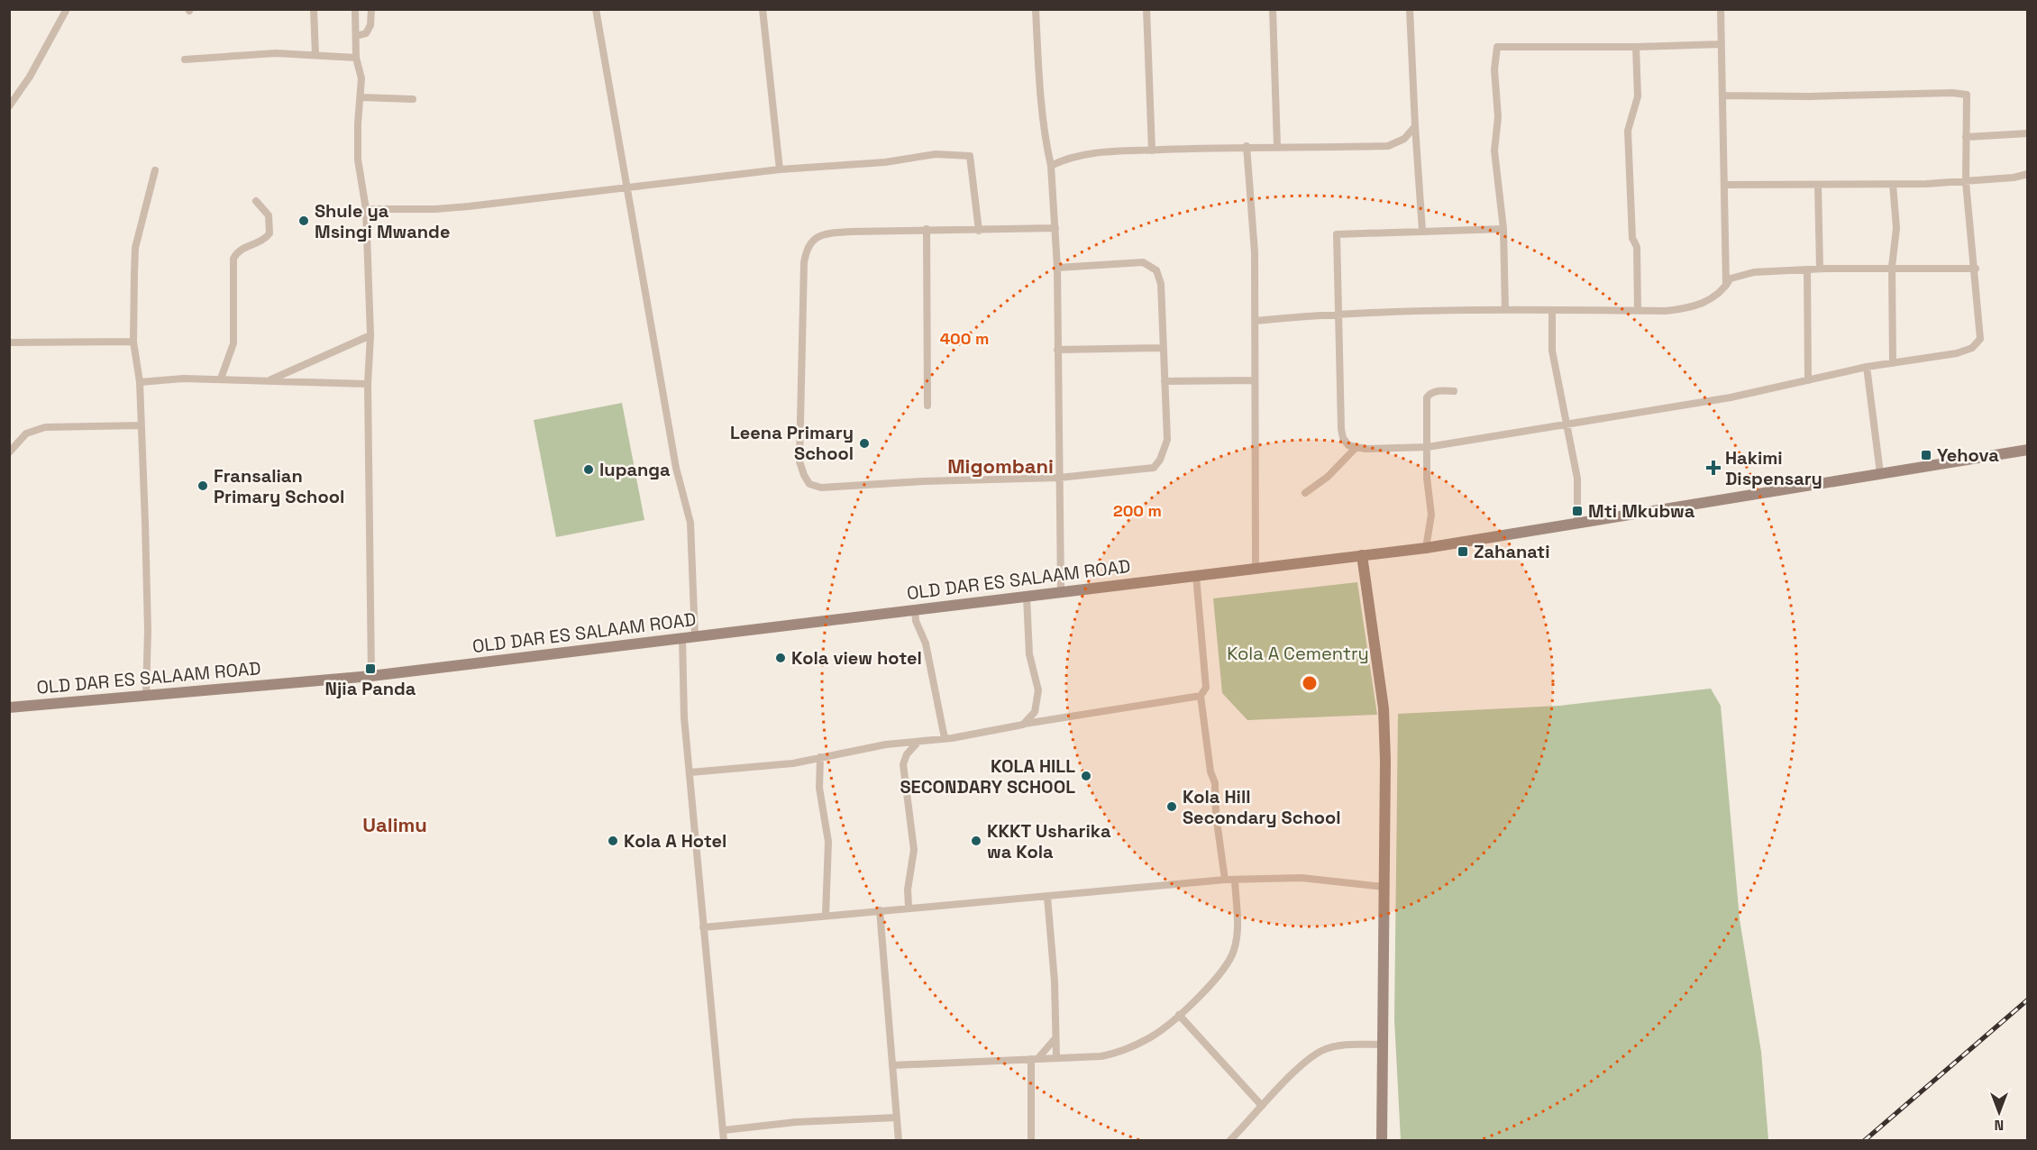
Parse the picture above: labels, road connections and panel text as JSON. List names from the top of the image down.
{
  "streets": {
    "main road": ["OLD DAR ES SALAAM ROAD"]
  },
  "districts": ["Migombani", "Ualimu"],
  "parks": ["Kola A Cementry"],
  "places": {
    "other": [
      "Shule ya Msingi Mwande",
      "Leena Primary School",
      "lupanga",
      "Fransalian Primary School",
      "Kola view hotel",
      "KOLA HILL SECONDARY SCHOOL",
      "Kola Hill Secondary School",
      "Kola A Hotel",
      "KKKT Usharika wa Kola"
    ],
    "transit": [
      "Yehova",
      "Mti Mkubwa",
      "Zahanati",
      "Njia Panda"
    ],
    "health": ["Hakimi Dispensary"]
  },
  "north": "bottom",
  "rings": ["400 m", "200 m"]
}
